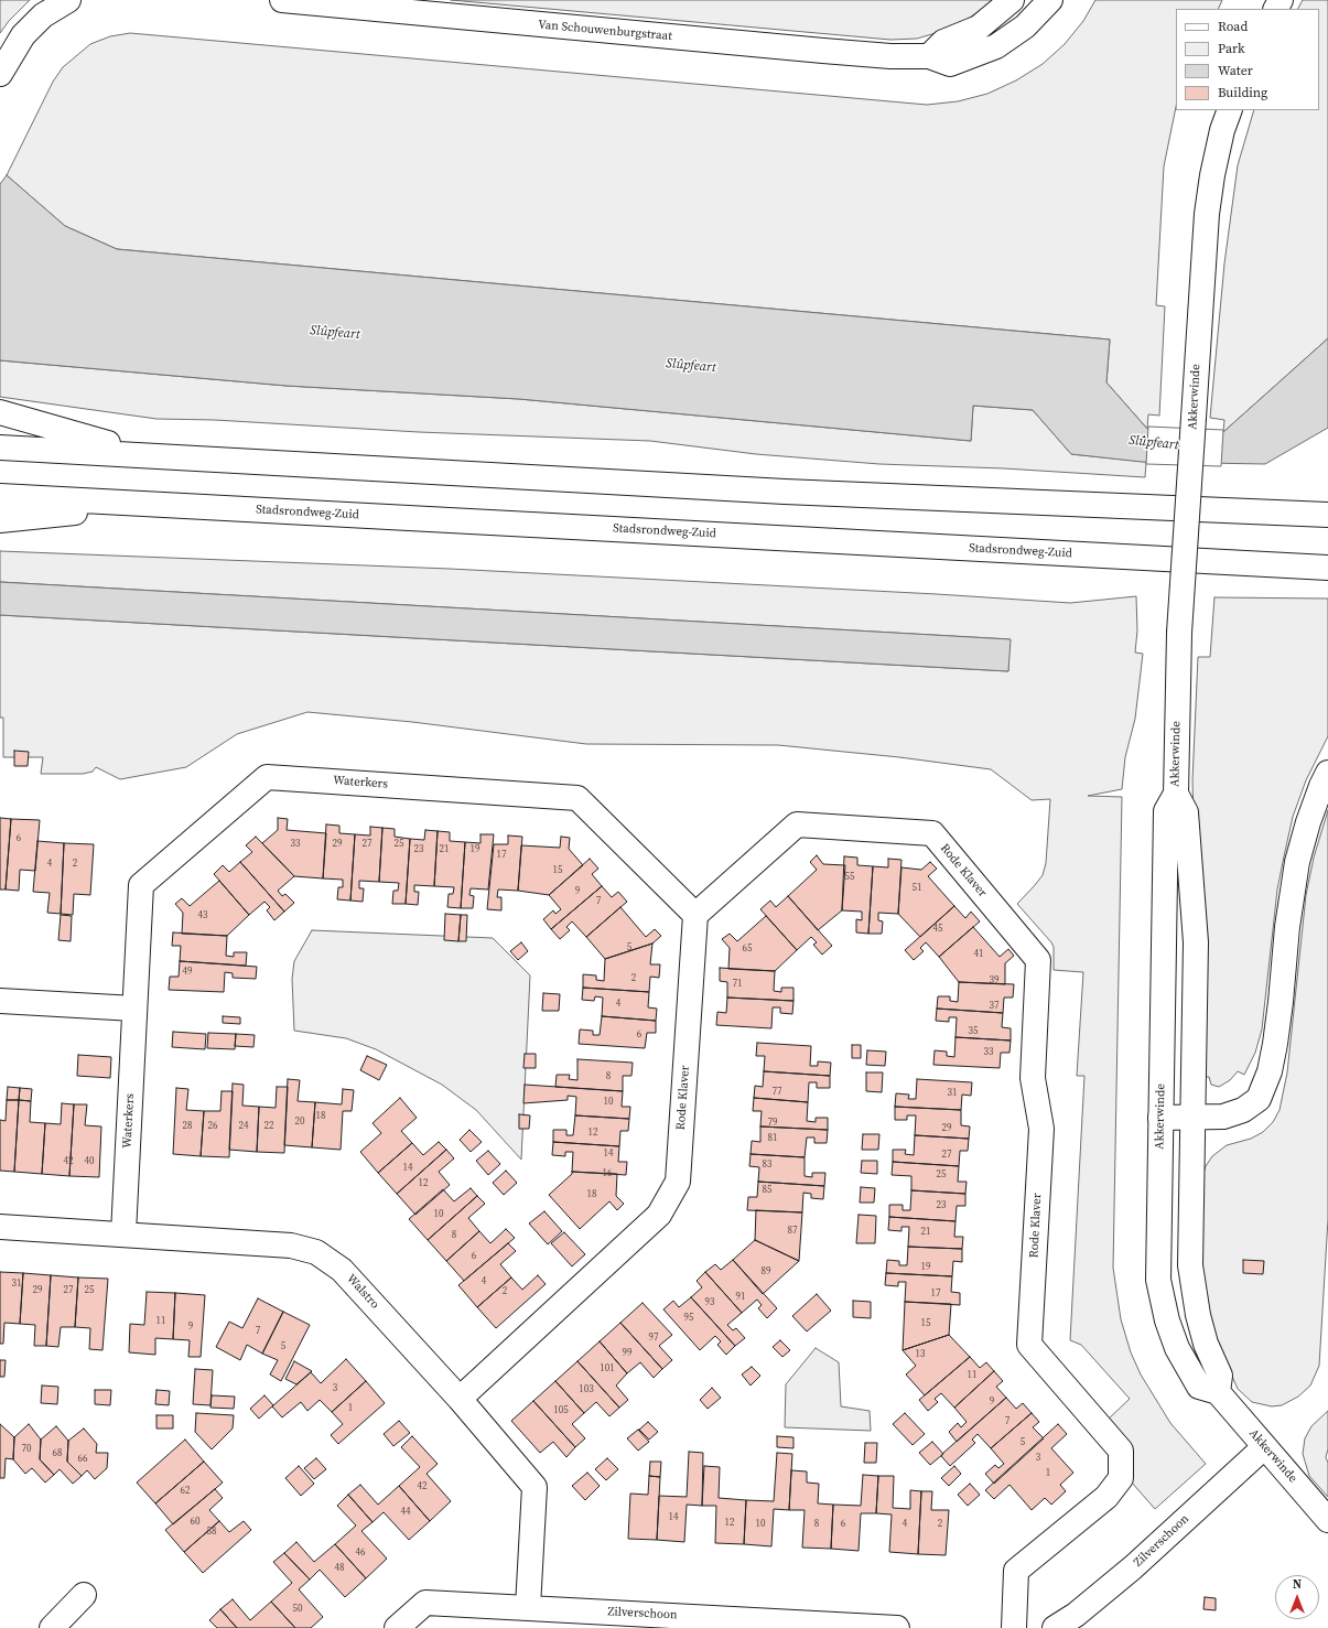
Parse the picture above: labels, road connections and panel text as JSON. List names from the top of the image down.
{
  "streets": {
    "main road": [
      "Van Schouwenburgstraat",
      "Akkerwinde",
      "Stadsrondweg-Zuid",
      "Waterkers",
      "Rode Klaver",
      "Walstro",
      "Zilverschoon"
    ]
  },
  "crossings": [
    ["Akkerwinde", "Zilverschoon"],
    ["Waterkers", "Rode Klaver"],
    ["Waterkers", "Walstro"],
    ["Rode Klaver", "Walstro"],
    ["Walstro", "Zilverschoon"]
  ],
  "water": ["Slûpfeart"],
  "house_numbers": [
    "6",
    "33",
    "29",
    "27",
    "25",
    "23",
    "21",
    "19",
    "17",
    "4",
    "2",
    "15",
    "55",
    "51",
    "9",
    "7",
    "43",
    "45",
    "5",
    "65",
    "41",
    "49",
    "2",
    "39",
    "71",
    "4",
    "37",
    "35",
    "6",
    "33",
    "8",
    "77",
    "31",
    "10",
    "18",
    "20",
    "79",
    "28",
    "26",
    "24",
    "22",
    "29",
    "12",
    "81",
    "14",
    "27",
    "42",
    "40",
    "83",
    "14",
    "16",
    "25",
    "12",
    "85",
    "18",
    "23",
    "10",
    "87",
    "21",
    "8",
    "6",
    "19",
    "89",
    "4",
    "31",
    "29",
    "27",
    "25",
    "2",
    "17",
    "91",
    "93",
    "95",
    "11",
    "15",
    "9",
    "7",
    "97",
    "5",
    "99",
    "13",
    "101",
    "11",
    "3",
    "103",
    "9",
    "1",
    "105",
    "7",
    "5",
    "70",
    "68",
    "3",
    "66",
    "1",
    "42",
    "62",
    "44",
    "14",
    "60",
    "12",
    "10",
    "8",
    "6",
    "4",
    "2",
    "58",
    "46",
    "48",
    "50"
  ],
  "legend": [
    "Road",
    "Park",
    "Water",
    "Building"
  ],
  "north": "top"
}
